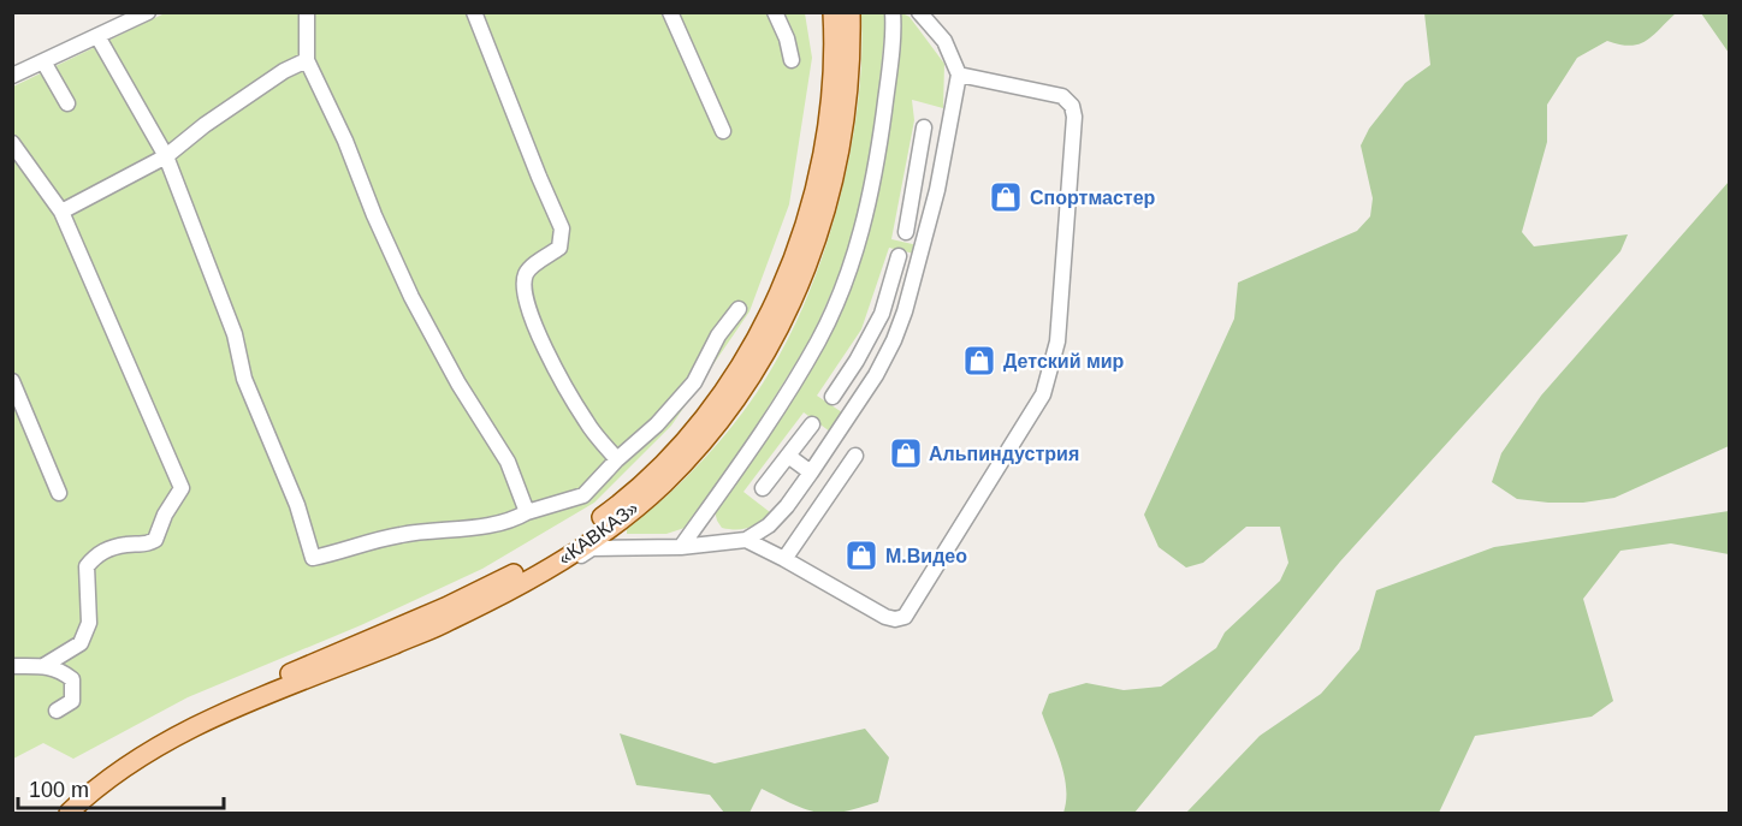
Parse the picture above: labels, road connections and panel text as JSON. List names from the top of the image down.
{
  "streets": {
    "main road": ["«КАВКАЗ»"]
  },
  "places": {
    "shop": [
      "Спортмастер",
      "Детский мир",
      "Альпиндустрия",
      "М.Видео"
    ]
  },
  "scale_bar": "100 m"
}
